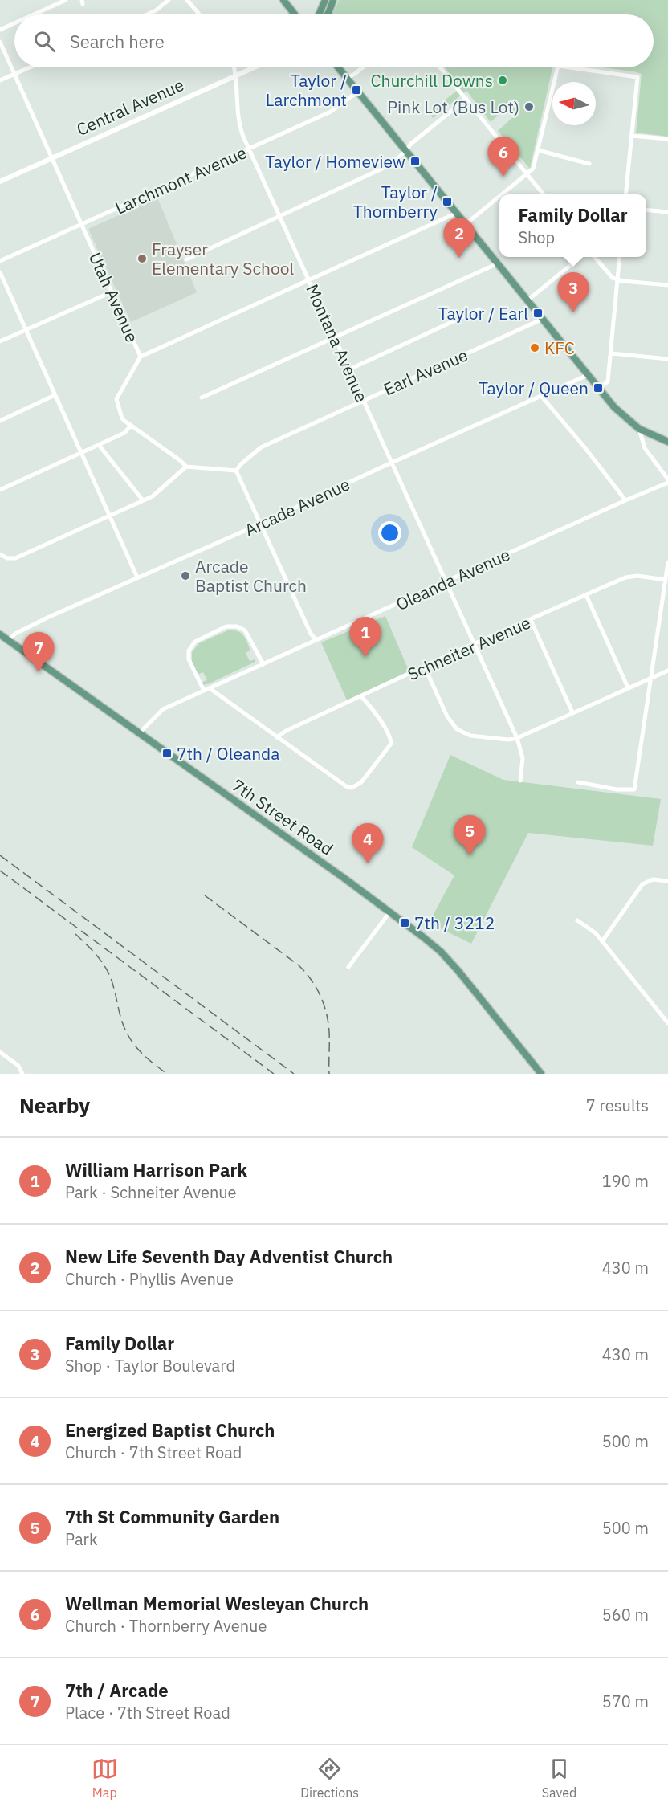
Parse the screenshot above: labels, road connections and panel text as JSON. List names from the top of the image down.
{
  "streets": {
    "main road": ["7th Street Road"],
    "street": [
      "Central Avenue",
      "Larchmont Avenue",
      "Utah Avenue",
      "Montana Avenue",
      "Earl Avenue",
      "Arcade Avenue",
      "Oleanda Avenue",
      "Schneiter Avenue"
    ]
  },
  "crossings": [
    ["Central Avenue", "Utah Avenue"],
    ["Central Avenue", "Montana Avenue"],
    ["Larchmont Avenue", "Utah Avenue"],
    ["Larchmont Avenue", "Montana Avenue"],
    ["Montana Avenue", "Earl Avenue"],
    ["Montana Avenue", "Arcade Avenue"],
    ["Montana Avenue", "Oleanda Avenue"],
    ["Montana Avenue", "Schneiter Avenue"],
    ["Arcade Avenue", "7th Street Road"],
    ["Oleanda Avenue", "7th Street Road"]
  ],
  "places": {
    "other": [
      "Churchill Downs",
      "Pink Lot (Bus Lot)",
      "Frayser Elementary School",
      "KFC",
      "Arcade Baptist Church"
    ],
    "transit": [
      "Taylor / Larchmont",
      "Taylor / Homeview",
      "Taylor / Thornberry",
      "Taylor / Earl",
      "Taylor / Queen",
      "7th / Oleanda",
      "7th / 3212"
    ]
  },
  "north": "left",
  "page": {
    "search": "Search here",
    "pins": [
      "6",
      "2",
      "3",
      "1",
      "7",
      "5",
      "4"
    ],
    "popup": ["Family Dollar", "Shop"],
    "heading": ["Nearby", "7 results"],
    "list": [
      {
        "mark": "1",
        "name": "William Harrison Park",
        "note": "Park · Schneiter Avenue",
        "value": "190 m"
      },
      {
        "mark": "2",
        "name": "New Life Seventh Day Adventist Church",
        "note": "Church · Phyllis Avenue",
        "value": "430 m"
      },
      {
        "mark": "3",
        "name": "Family Dollar",
        "note": "Shop · Taylor Boulevard",
        "value": "430 m"
      },
      {
        "mark": "4",
        "name": "Energized Baptist Church",
        "note": "Church · 7th Street Road",
        "value": "500 m"
      },
      {
        "mark": "5",
        "name": "7th St Community Garden",
        "note": "Park",
        "value": "500 m"
      },
      {
        "mark": "6",
        "name": "Wellman Memorial Wesleyan Church",
        "note": "Church · Thornberry Avenue",
        "value": "560 m"
      },
      {
        "mark": "7",
        "name": "7th / Arcade",
        "note": "Place · 7th Street Road",
        "value": "570 m"
      }
    ],
    "nav": ["Map", "Directions", "Saved"]
  }
}
